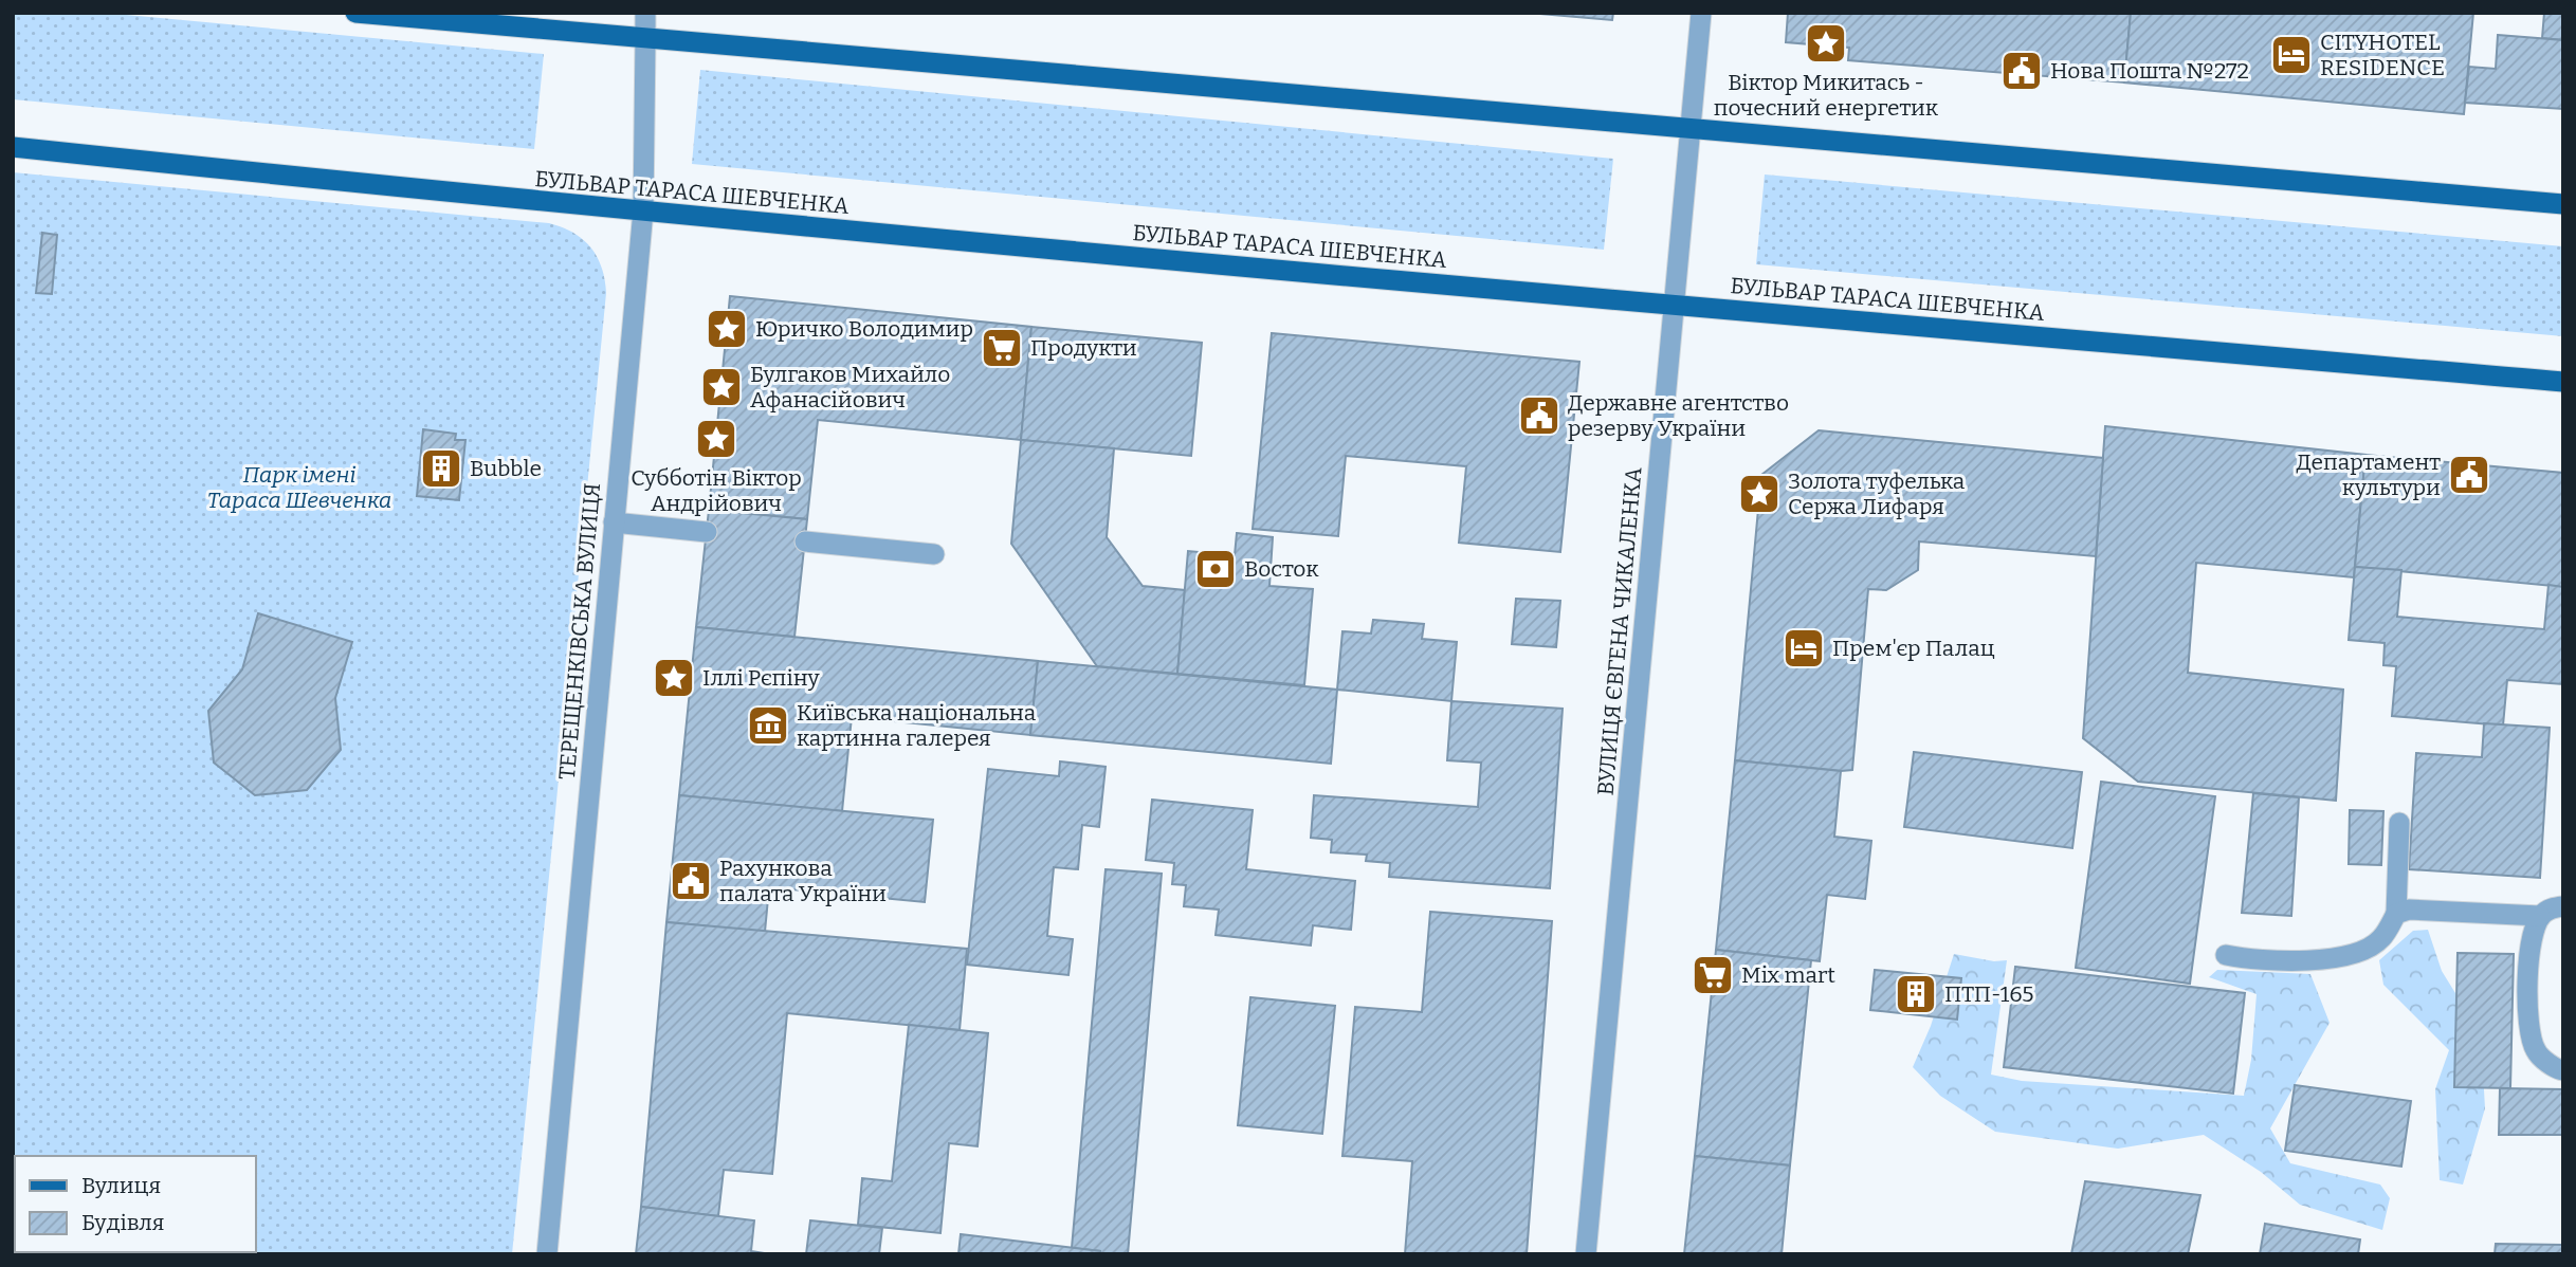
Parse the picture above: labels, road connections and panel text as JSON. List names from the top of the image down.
{
  "streets": {
    "main road": ["БУЛЬВАР ТАРАСА ШЕВЧЕНКА"],
    "street": ["ТЕРЕЩЕНКІВСЬКА ВУЛИЦЯ", "ВУЛИЦЯ ЄВГЕНА ЧИКАЛЕНКА"]
  },
  "crossings": [
    ["БУЛЬВАР ТАРАСА ШЕВЧЕНКА", "ТЕРЕЩЕНКІВСЬКА ВУЛИЦЯ"],
    ["БУЛЬВАР ТАРАСА ШЕВЧЕНКА", "ВУЛИЦЯ ЄВГЕНА ЧИКАЛЕНКА"]
  ],
  "parks": ["Парк імені Тараса Шевченка"],
  "places": {
    "place": [
      "Віктор Микитась - почесний енергетик",
      "Юричко Володимир",
      "Булгаков Михайло Афанасійович",
      "Субботін Віктор Андрійович",
      "Золота туфелька Сержа Лифаря",
      "Іллі Рєпіну"
    ],
    "hotel": ["CITYHOTEL RESIDENCE", "Прем'єр Палац"],
    "public building": [
      "Нова Пошта №272",
      "Державне агентство резерву України",
      "Департамент культури",
      "Рахункова палата України"
    ],
    "supermarket": ["Продукти", "Mix mart"],
    "building": ["Bubble", "ПТП-165"],
    "bank": ["Восток"],
    "museum": ["Київська національна картинна галерея"]
  },
  "legend": ["Вулиця", "Будівля"]
}
